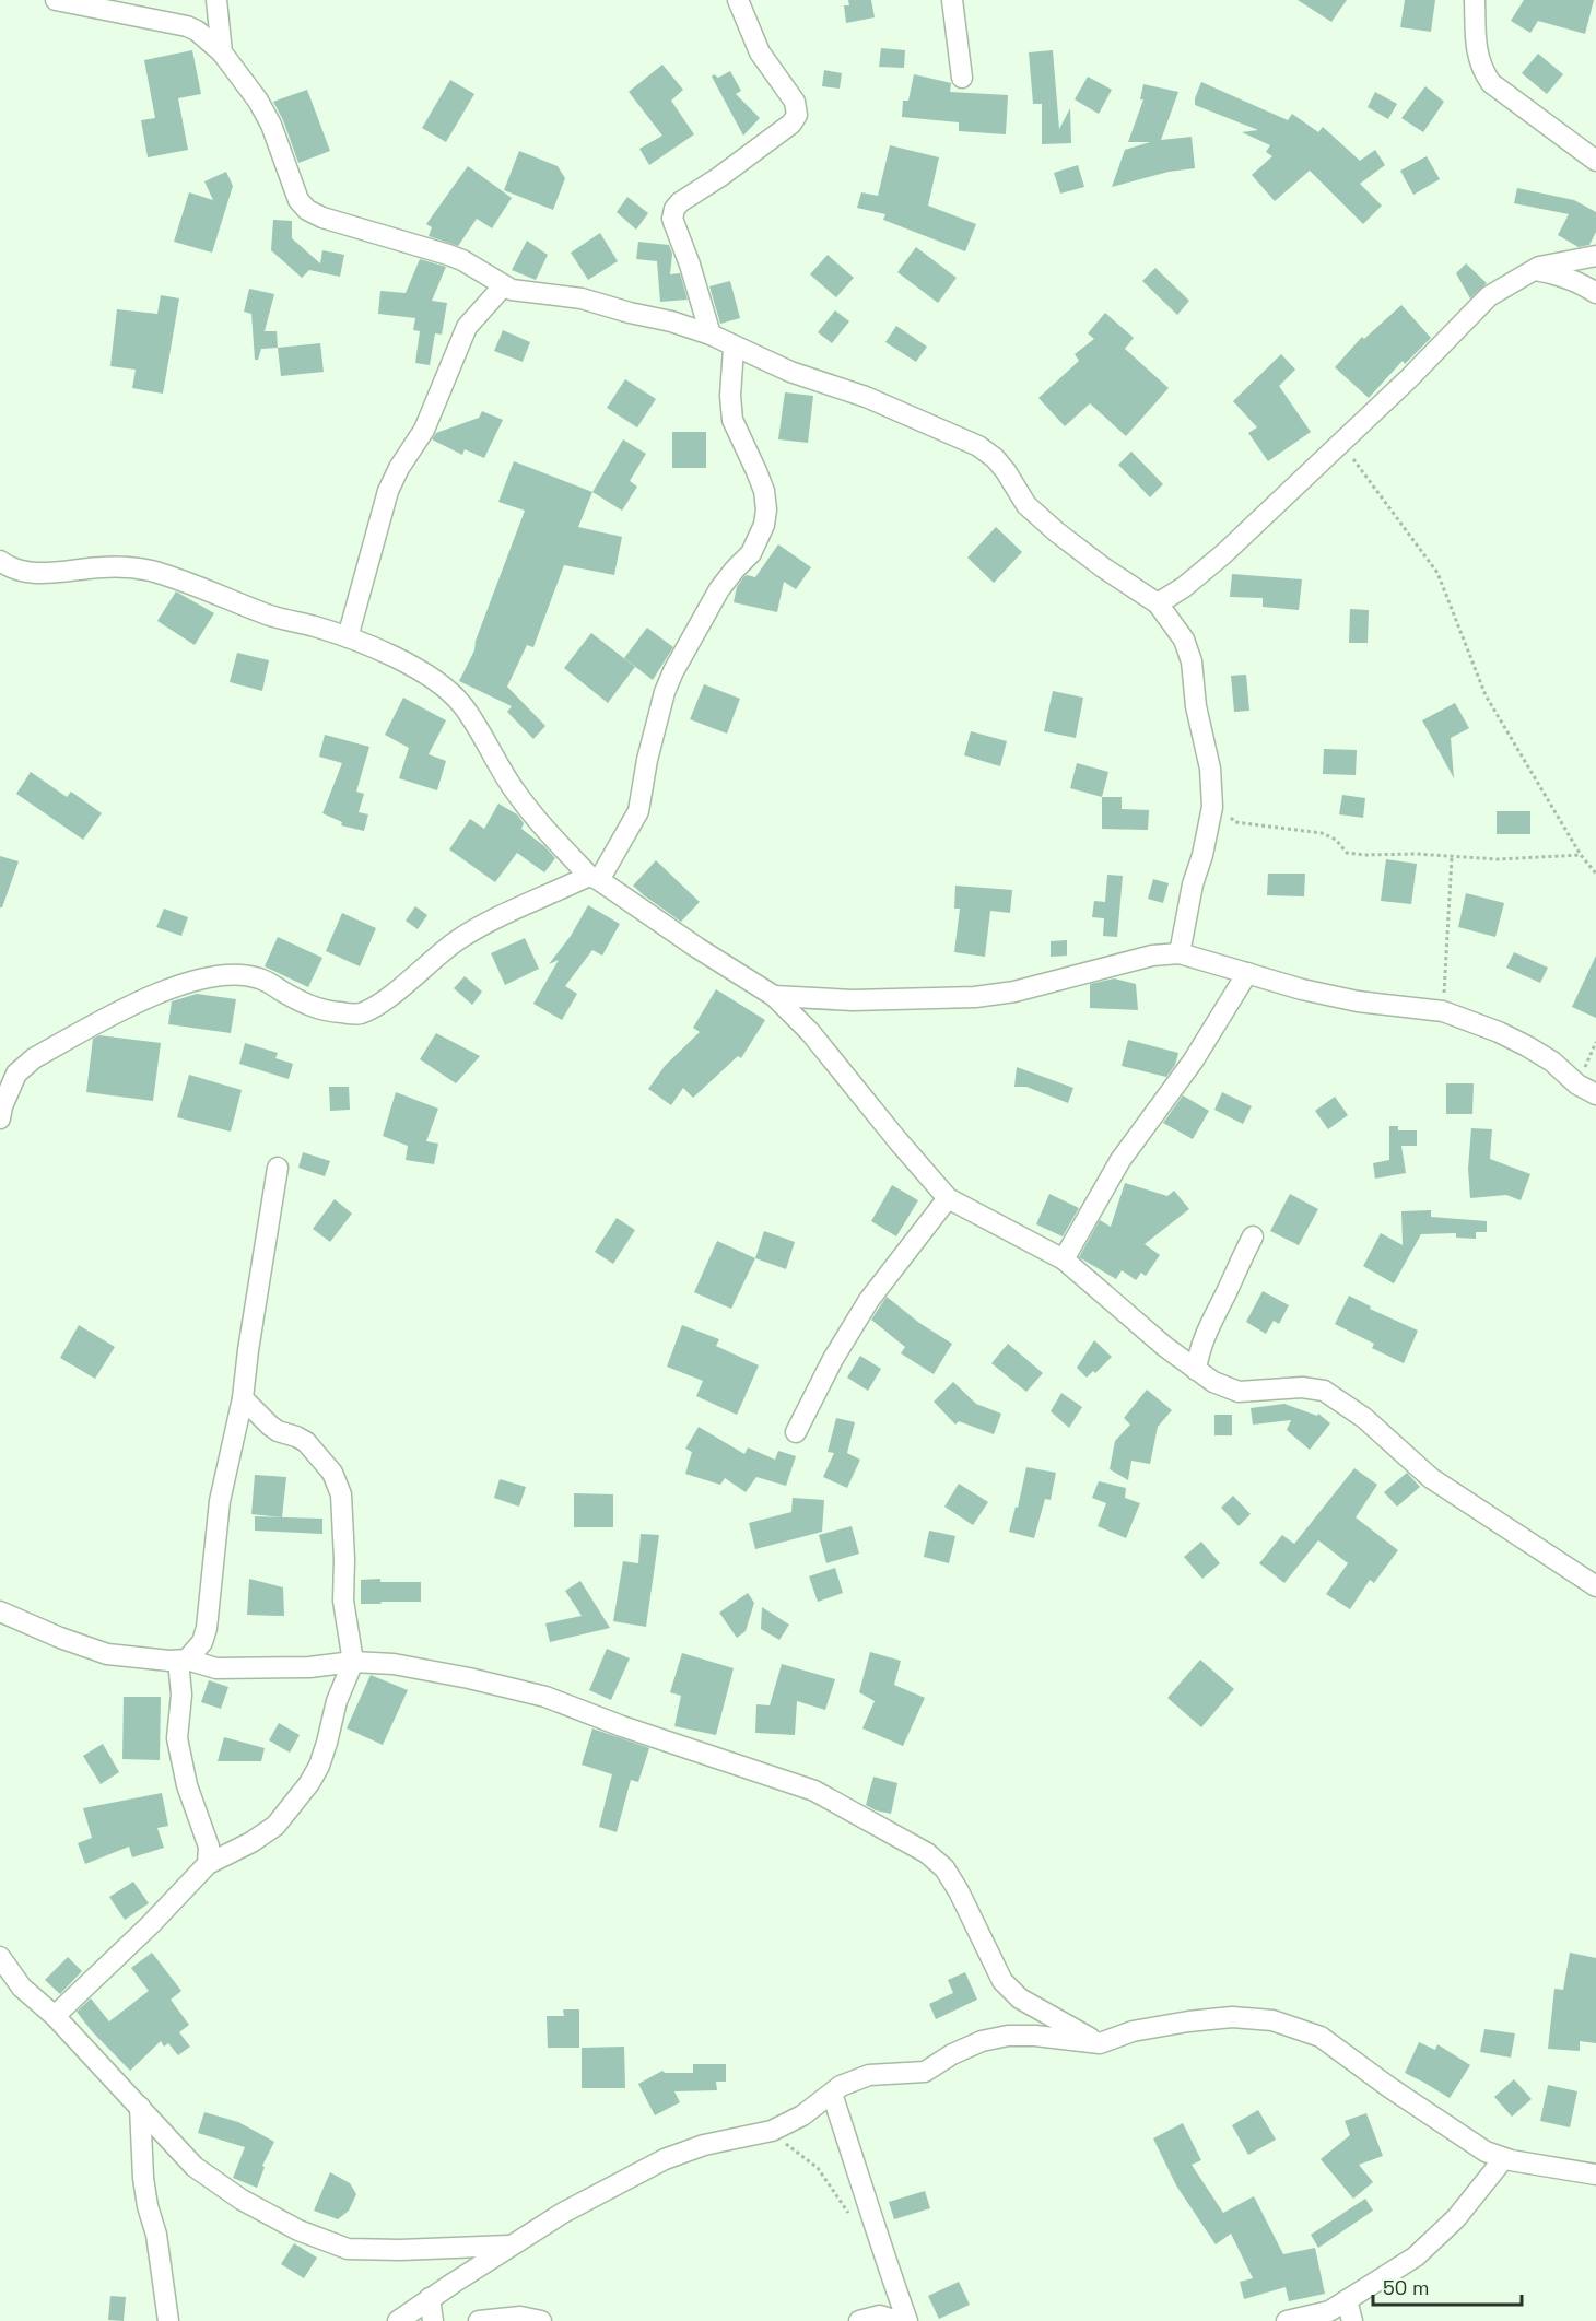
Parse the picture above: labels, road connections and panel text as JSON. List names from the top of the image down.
{
  "scale_bar": "50 m"
}
